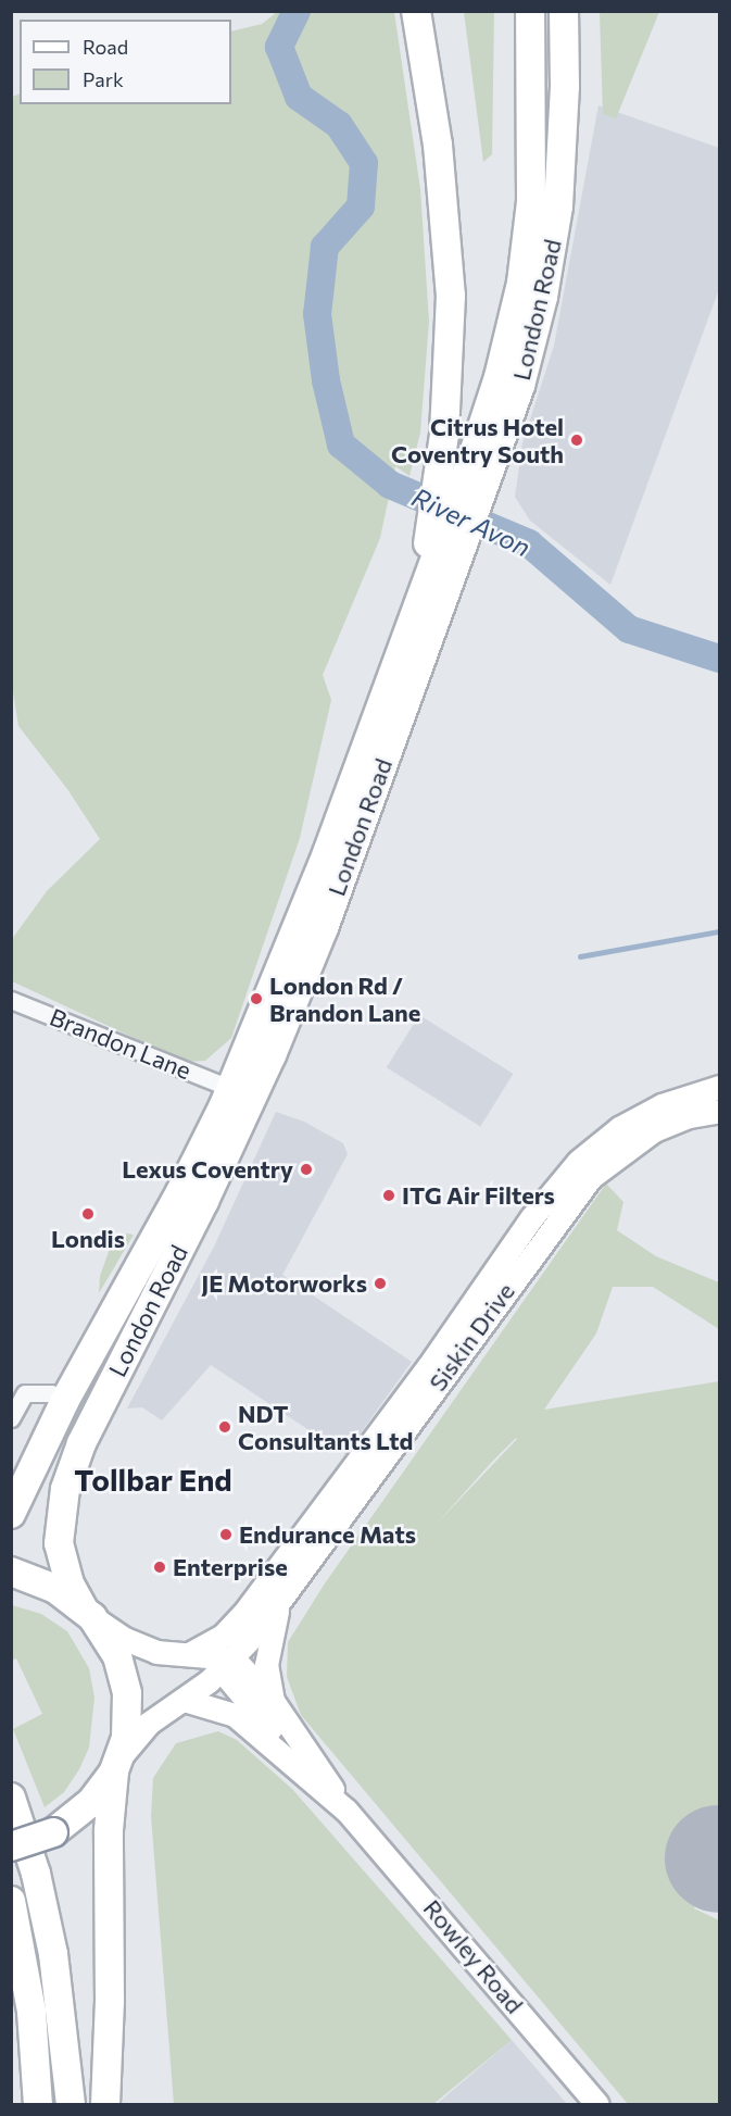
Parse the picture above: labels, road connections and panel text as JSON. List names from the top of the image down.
{
  "streets": {
    "highway": ["London Road"],
    "street": ["Brandon Lane", "Siskin Drive", "Rowley Road"]
  },
  "crossings": [
    ["London Road", "Brandon Lane"],
    ["London Road", "Siskin Drive"]
  ],
  "districts": ["Tollbar End"],
  "water": ["River Avon"],
  "places": [
    "Citrus Hotel Coventry South",
    "London Rd / Brandon Lane",
    "Lexus Coventry",
    "ITG Air Filters",
    "Londis",
    "JE Motorworks",
    "NDT Consultants Ltd",
    "Endurance Mats",
    "Enterprise"
  ],
  "legend": ["Road", "Park"]
}
